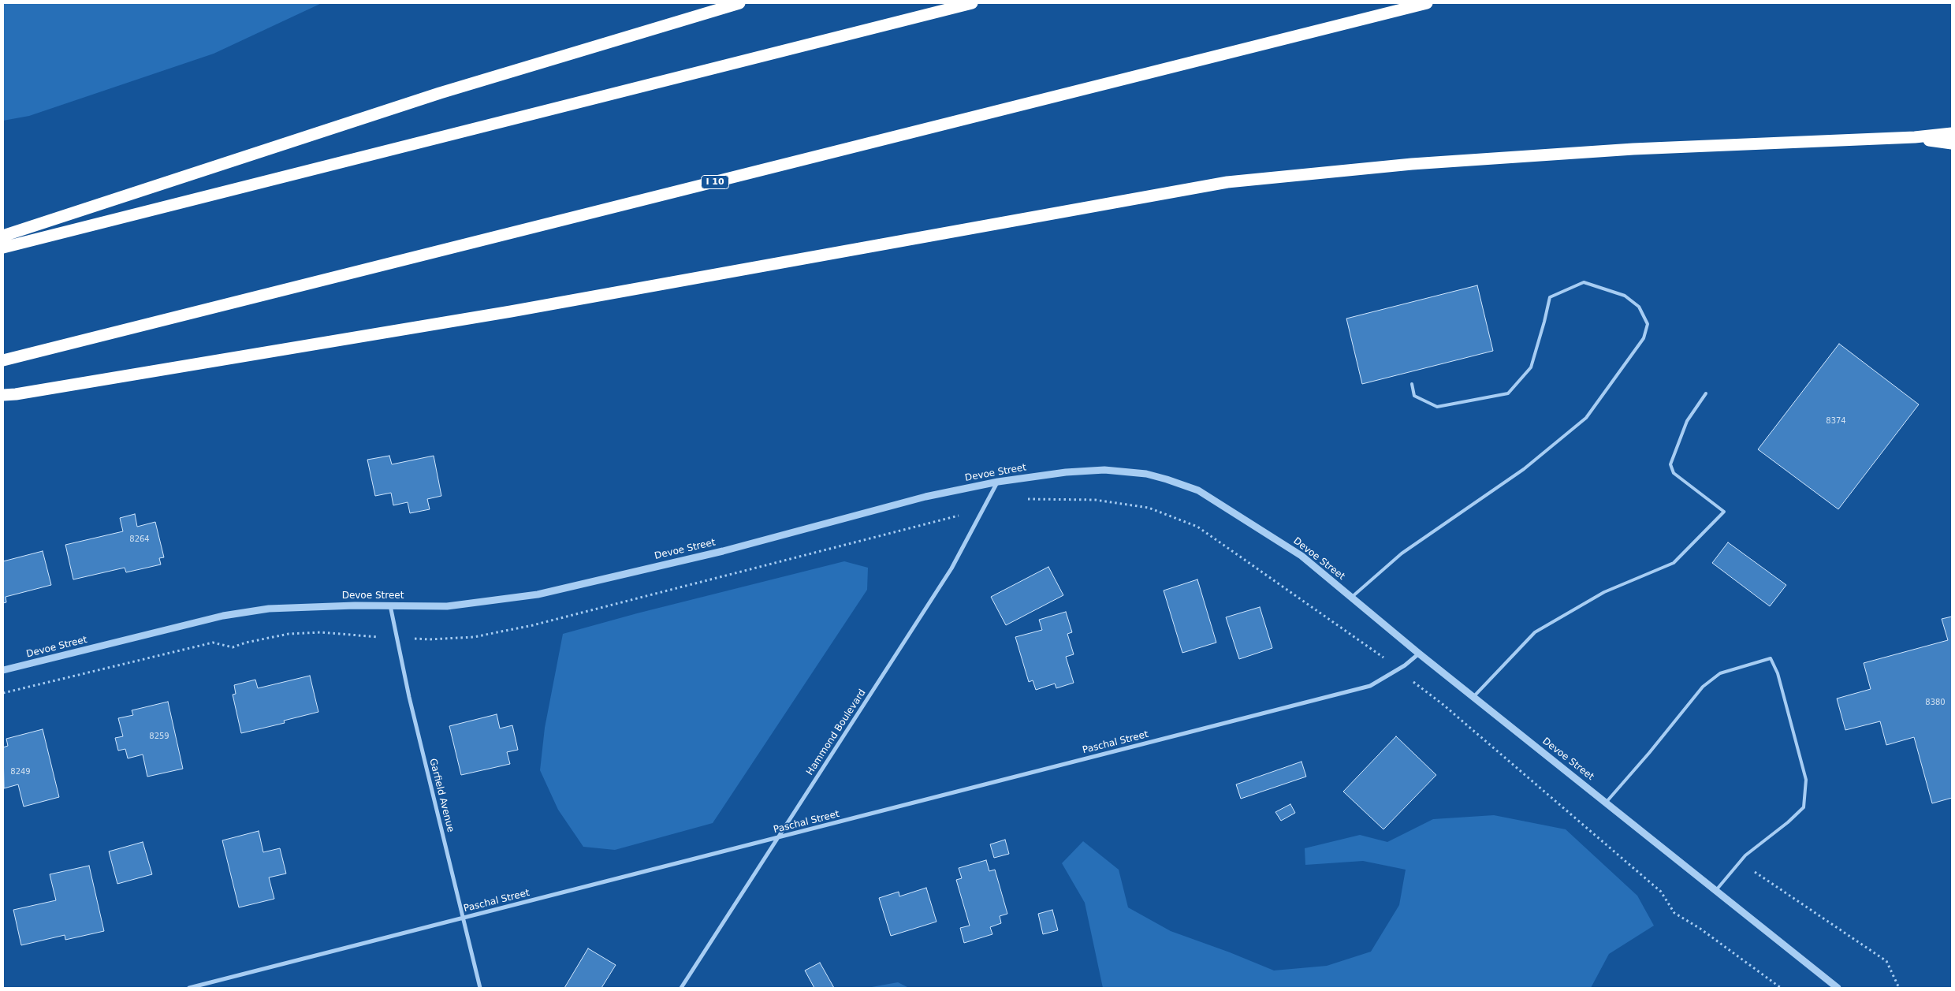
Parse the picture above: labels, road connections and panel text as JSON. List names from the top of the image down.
{
  "streets": {
    "highway": ["I 10"],
    "street": [
      "Devoe Street",
      "Hammond Boulevard",
      "Paschal Street",
      "Garfield Avenue"
    ]
  },
  "crossings": [
    ["Devoe Street", "Hammond Boulevard"],
    ["Devoe Street", "Paschal Street"],
    ["Devoe Street", "Garfield Avenue"],
    ["Hammond Boulevard", "Paschal Street"],
    ["Paschal Street", "Garfield Avenue"]
  ],
  "house_numbers": [
    "8374",
    "8264",
    "8380",
    "8259",
    "8249"
  ]
}
